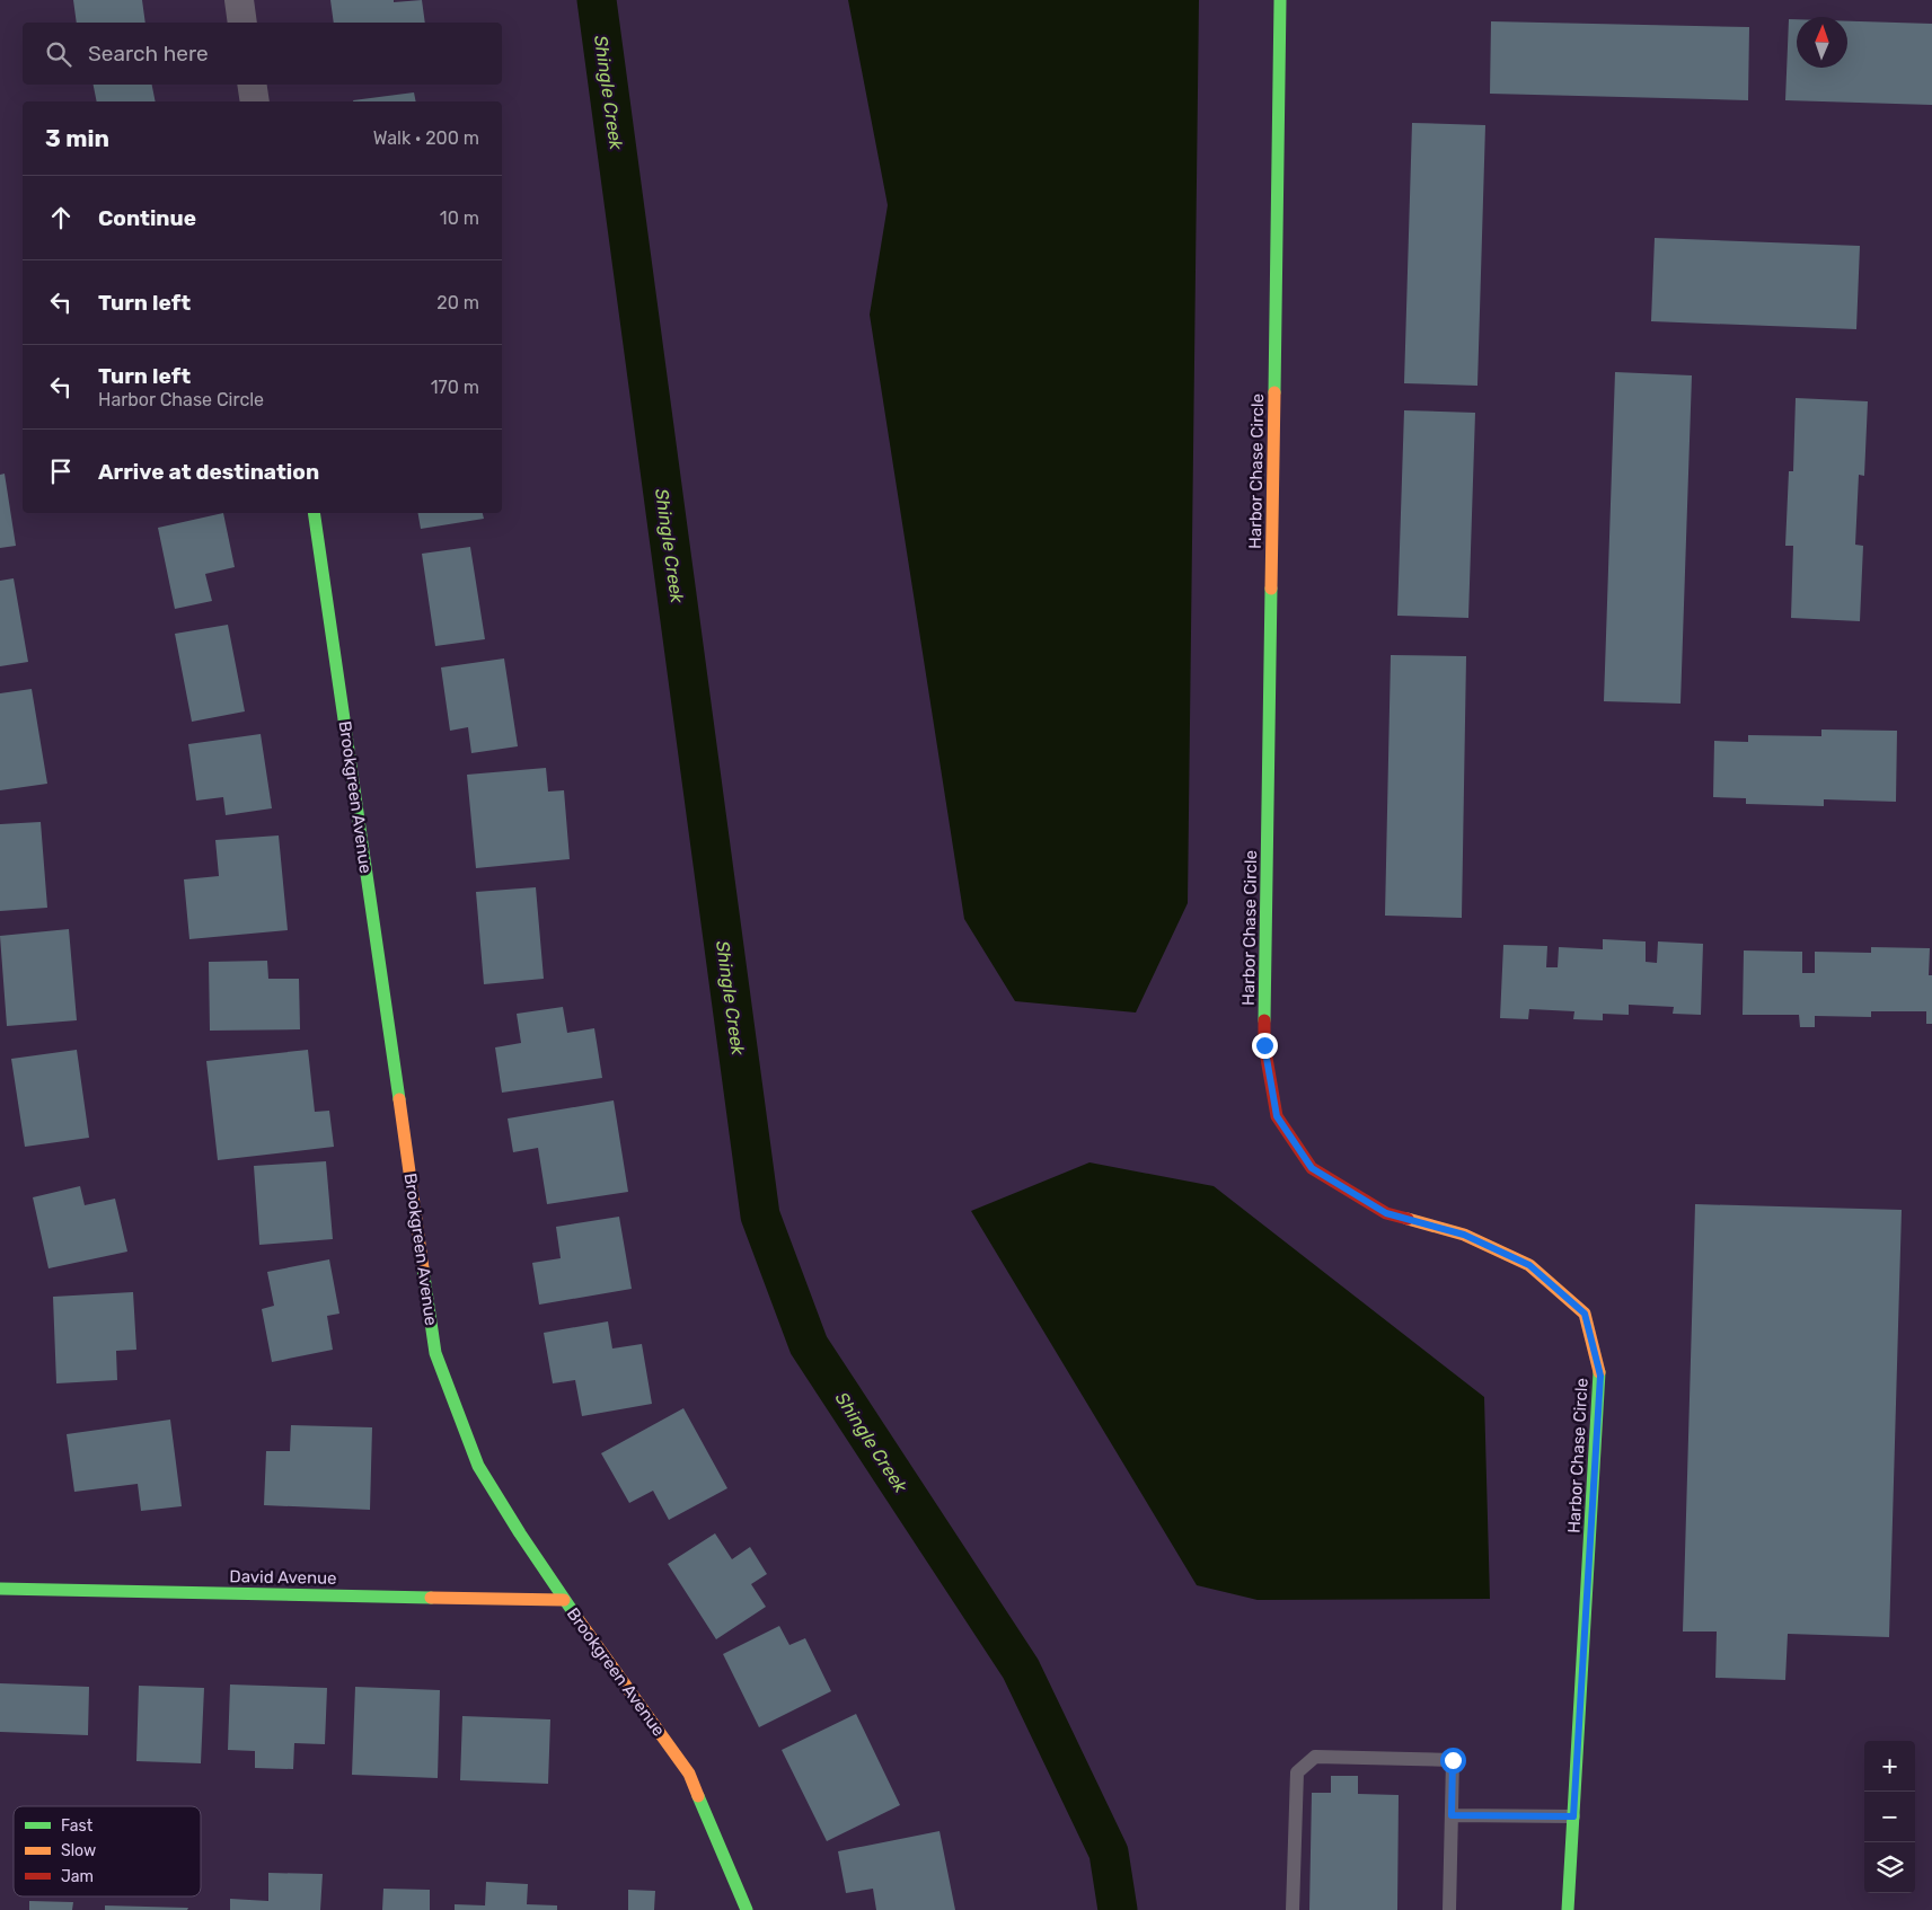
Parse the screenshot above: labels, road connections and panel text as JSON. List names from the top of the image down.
{
  "streets": {
    "street": ["Harbor Chase Circle", "Brookgreen Avenue", "David Avenue"]
  },
  "crossings": [
    ["Brookgreen Avenue", "David Avenue"]
  ],
  "water": ["Shingle Creek"],
  "legend": ["Fast", "Slow", "Jam"],
  "north": "top",
  "page": {
    "search": "Search here",
    "heading": ["3 min", "Walk · 200 m"],
    "list": [
      ["Continue", "10 m"],
      ["Turn left", "20 m"],
      ["Turn left", "Harbor Chase Circle", "170 m"],
      "Arrive at destination"
    ],
    "map_buttons": ["+", "−"]
  }
}
